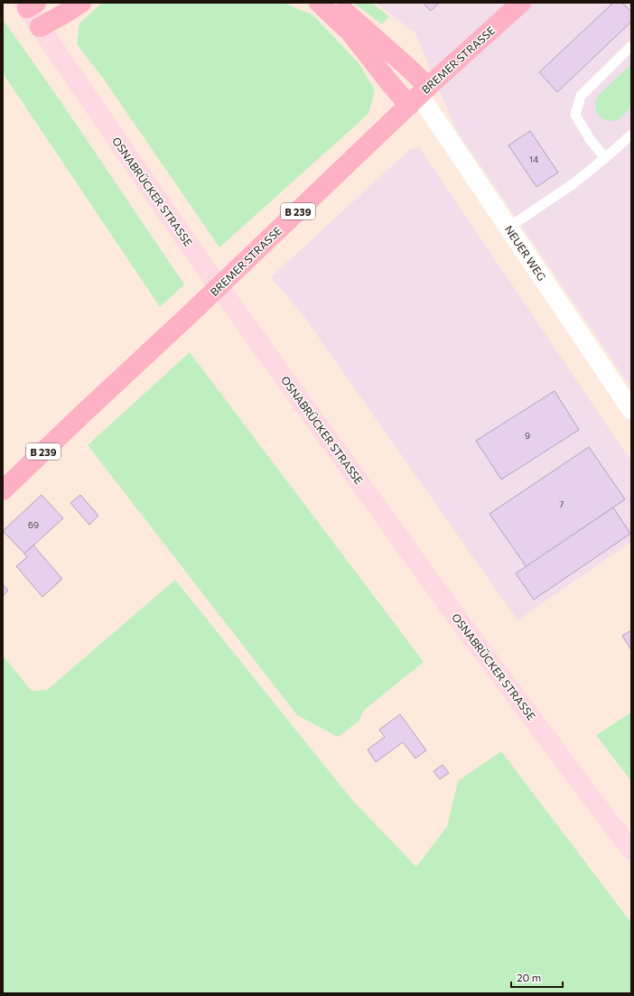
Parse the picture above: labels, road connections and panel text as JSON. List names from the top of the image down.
{
  "streets": {
    "main road": ["BREMER STRASSE", "OSNABRÜCKER STRASSE", "B 239"],
    "street": ["NEUER WEG"]
  },
  "crossings": [
    ["BREMER STRASSE", "NEUER WEG"]
  ],
  "house_numbers": [
    "14",
    "9",
    "7",
    "69"
  ],
  "scale_bar": "20 m"
}
